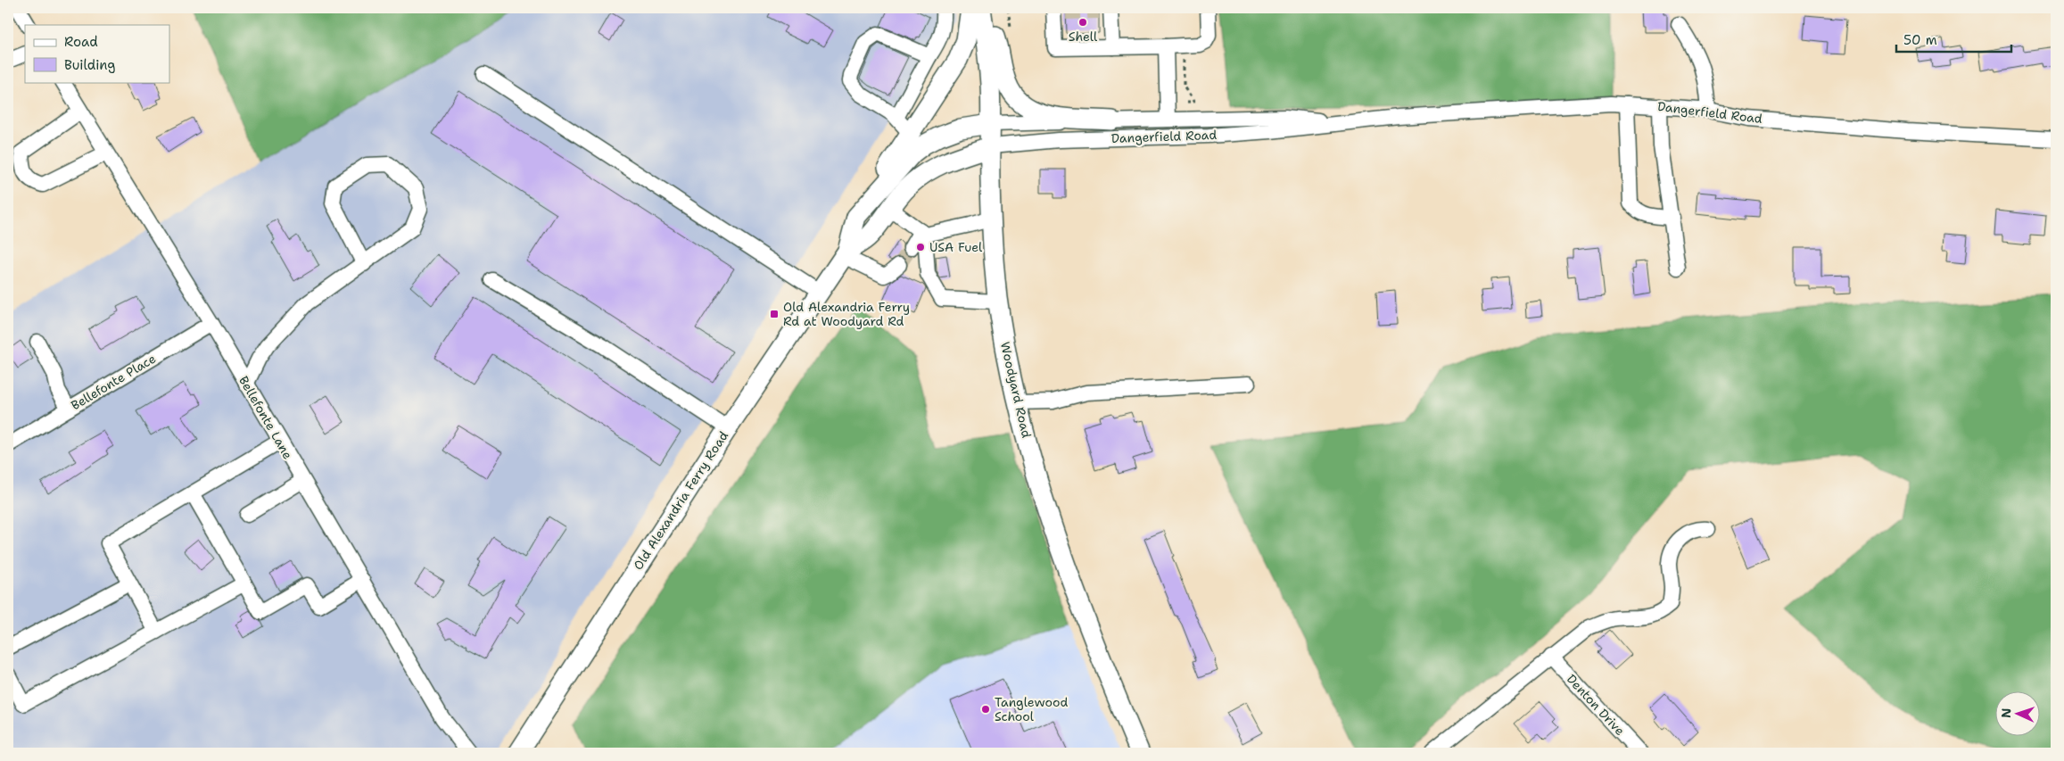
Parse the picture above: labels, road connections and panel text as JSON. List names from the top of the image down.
{
  "streets": {
    "main road": ["Woodyard Road", "Old Alexandria Ferry Road"],
    "street": [
      "Dangerfield Road",
      "Bellefonte Place",
      "Bellefonte Lane",
      "Denton Drive"
    ]
  },
  "crossings": [
    ["Dangerfield Road", "Woodyard Road"],
    ["Dangerfield Road", "Old Alexandria Ferry Road"],
    ["Bellefonte Place", "Bellefonte Lane"],
    ["Woodyard Road", "Old Alexandria Ferry Road"]
  ],
  "places": {
    "other": ["Shell", "USA Fuel", "Tanglewood School"],
    "transit": ["Old Alexandria Ferry Rd at Woodyard Rd"]
  },
  "legend": ["Road", "Building"],
  "scale_bar": "50 m",
  "north": "left"
}
